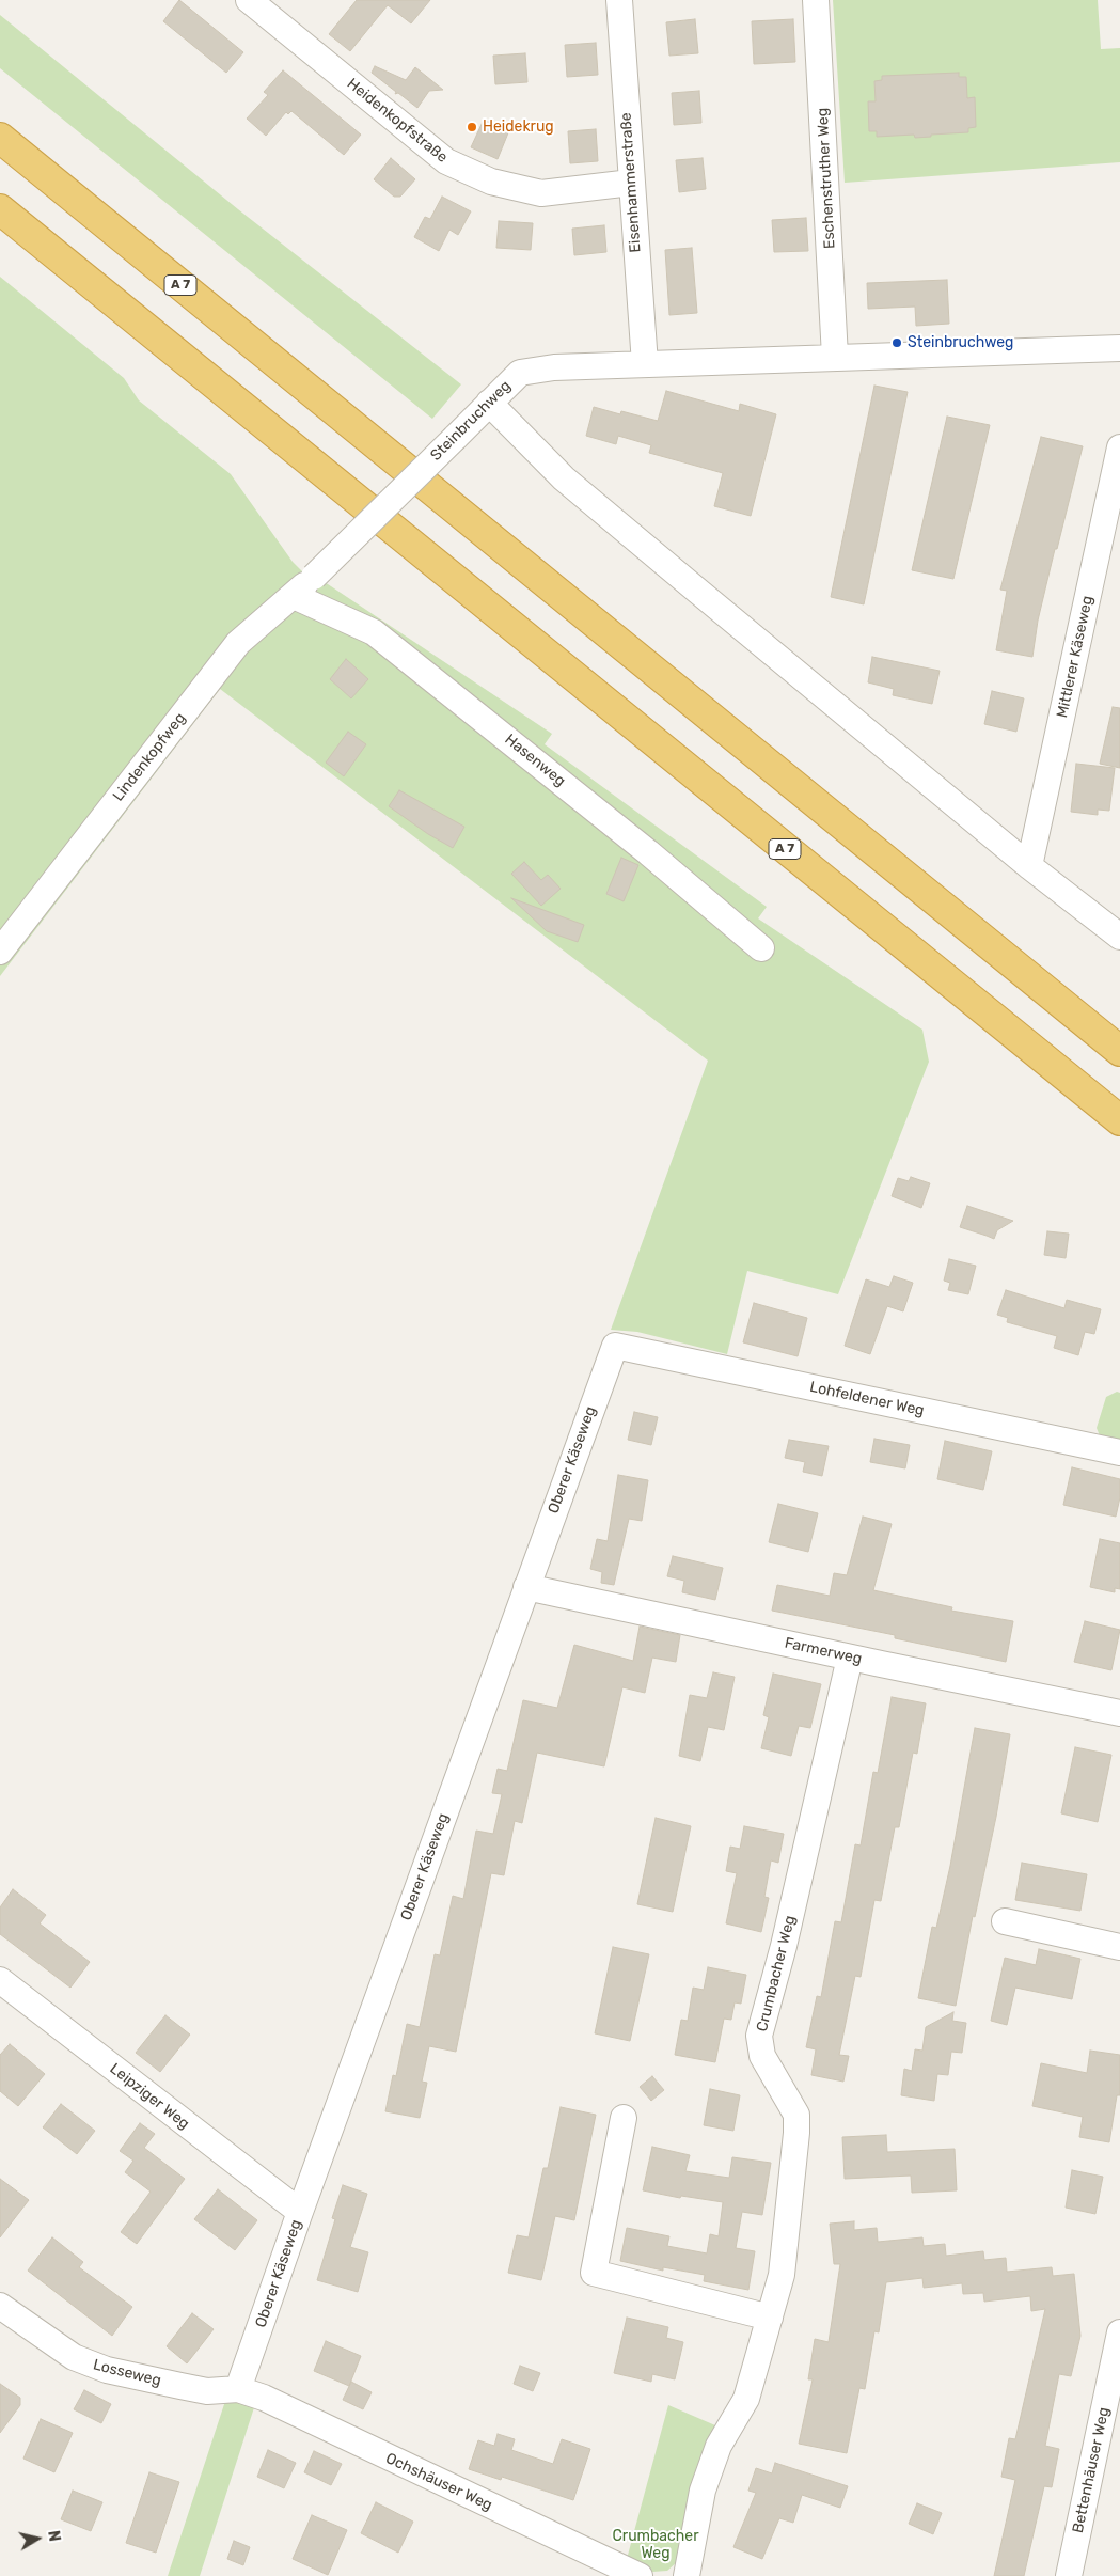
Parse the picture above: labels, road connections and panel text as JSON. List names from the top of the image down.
{
  "streets": {
    "highway": ["A 7"],
    "street": [
      "Heidenkopfstraße",
      "Eschenstruther Weg",
      "Eisenhammerstraße",
      "Steinbruchweg",
      "Mittlerer Käseweg",
      "Lindenkopfweg",
      "Hasenweg",
      "Lohfeldener Weg",
      "Oberer Käseweg",
      "Farmerweg",
      "Crumbacher Weg",
      "Leipziger Weg",
      "Losseweg",
      "Bettenhäuser Weg",
      "Ochshäuser Weg"
    ]
  },
  "crossings": [
    ["Heidenkopfstraße", "Eisenhammerstraße"],
    ["Eschenstruther Weg", "Steinbruchweg"],
    ["Eisenhammerstraße", "Steinbruchweg"],
    ["Steinbruchweg", "Lindenkopfweg"],
    ["Lindenkopfweg", "Hasenweg"],
    ["Lohfeldener Weg", "Oberer Käseweg"],
    ["Oberer Käseweg", "Farmerweg"],
    ["Oberer Käseweg", "Leipziger Weg"],
    ["Oberer Käseweg", "Losseweg"],
    ["Oberer Käseweg", "Ochshäuser Weg"],
    ["Farmerweg", "Crumbacher Weg"],
    ["Losseweg", "Ochshäuser Weg"]
  ],
  "parks": ["Crumbacher Weg"],
  "places": ["Heidekrug", "Steinbruchweg"],
  "north": "right"
}
